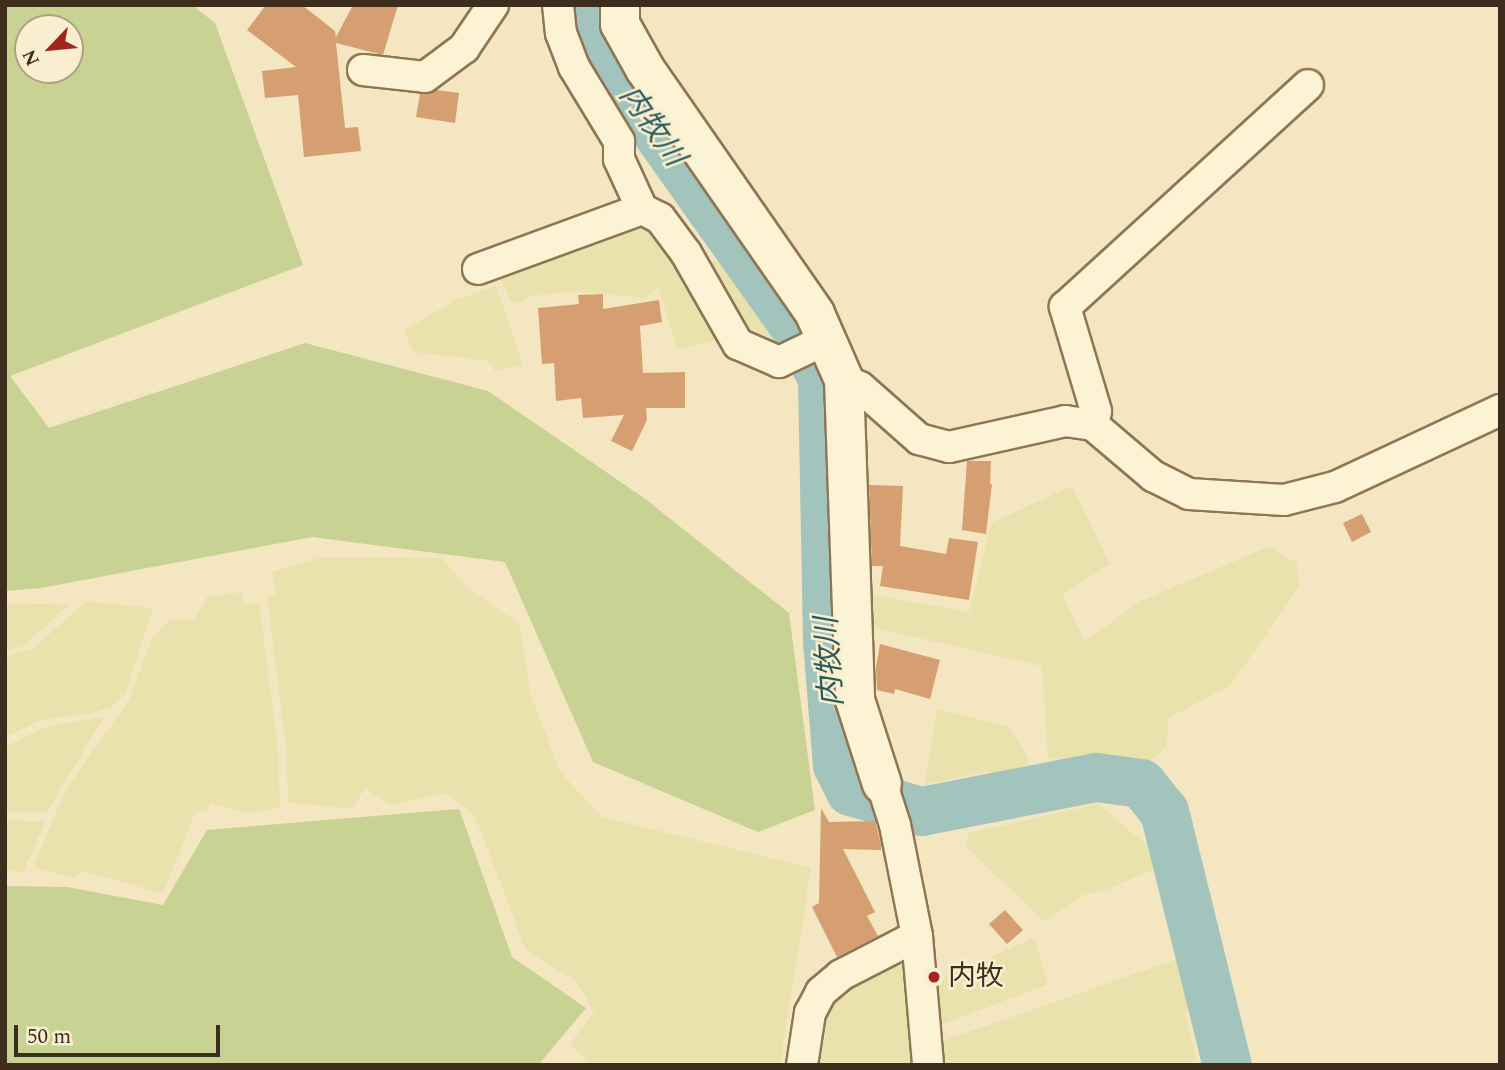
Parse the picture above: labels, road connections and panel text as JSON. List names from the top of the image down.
{
  "water": ["内牧川"],
  "places": ["内牧"],
  "scale_bar": "50 m",
  "north": "bottom left"
}
